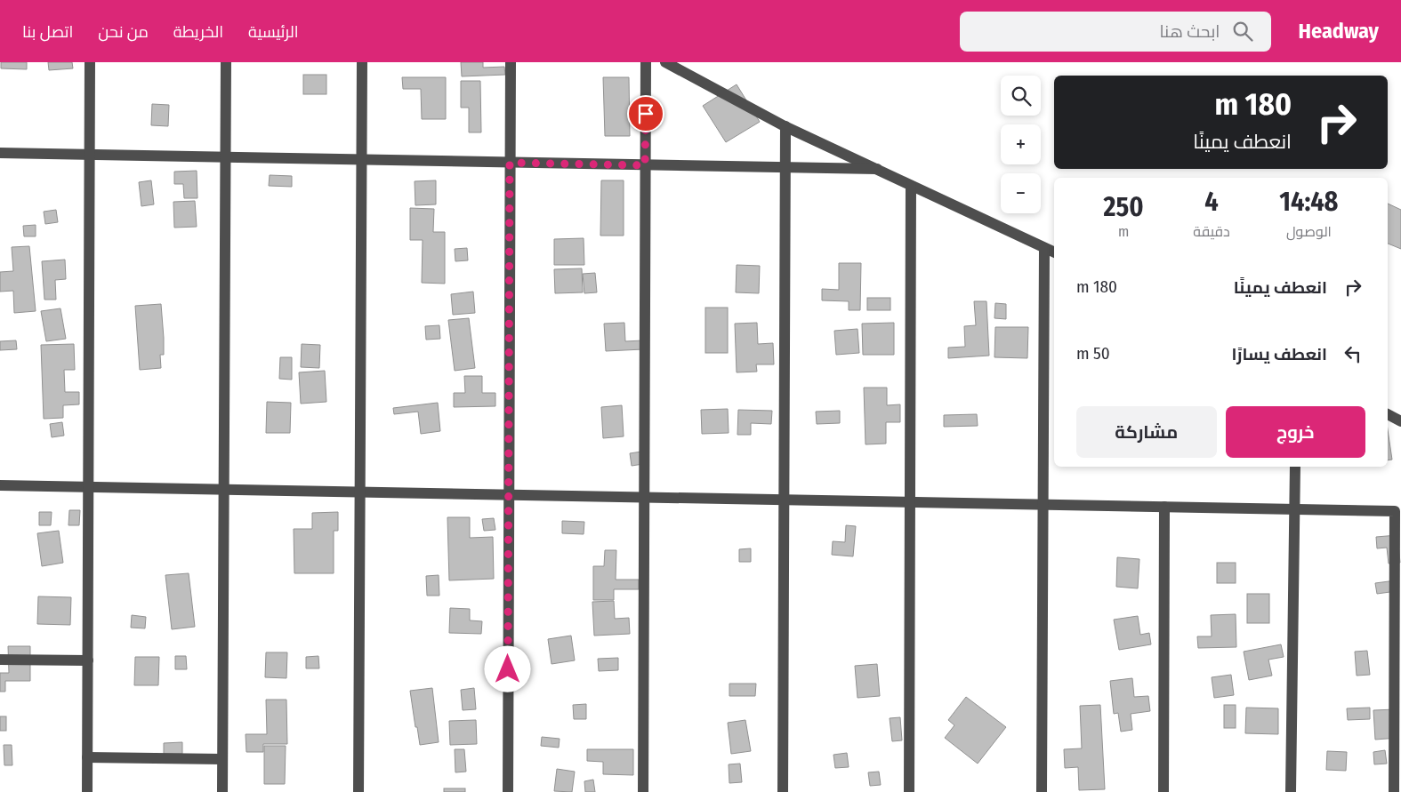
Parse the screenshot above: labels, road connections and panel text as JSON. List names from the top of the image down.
{
  "page": {
    "header": "Headway",
    "search": "ابحث هنا",
    "nav": [
      "الرئيسية",
      "الخريطة",
      "من نحن",
      "اتصل بنا"
    ],
    "map_buttons": ["+", "−"],
    "turn": ["180 m", "انعطف يمينًا"],
    "eta": [
      "14:48",
      "الوصول",
      "4",
      "دقيقة",
      "250",
      "m"
    ],
    "list": [
      {
        "name": "انعطف يمينًا",
        "value": "180 m"
      },
      {
        "name": "انعطف يسارًا",
        "value": "50 m"
      }
    ],
    "buttons": ["خروج", "مشاركة"]
  }
}
